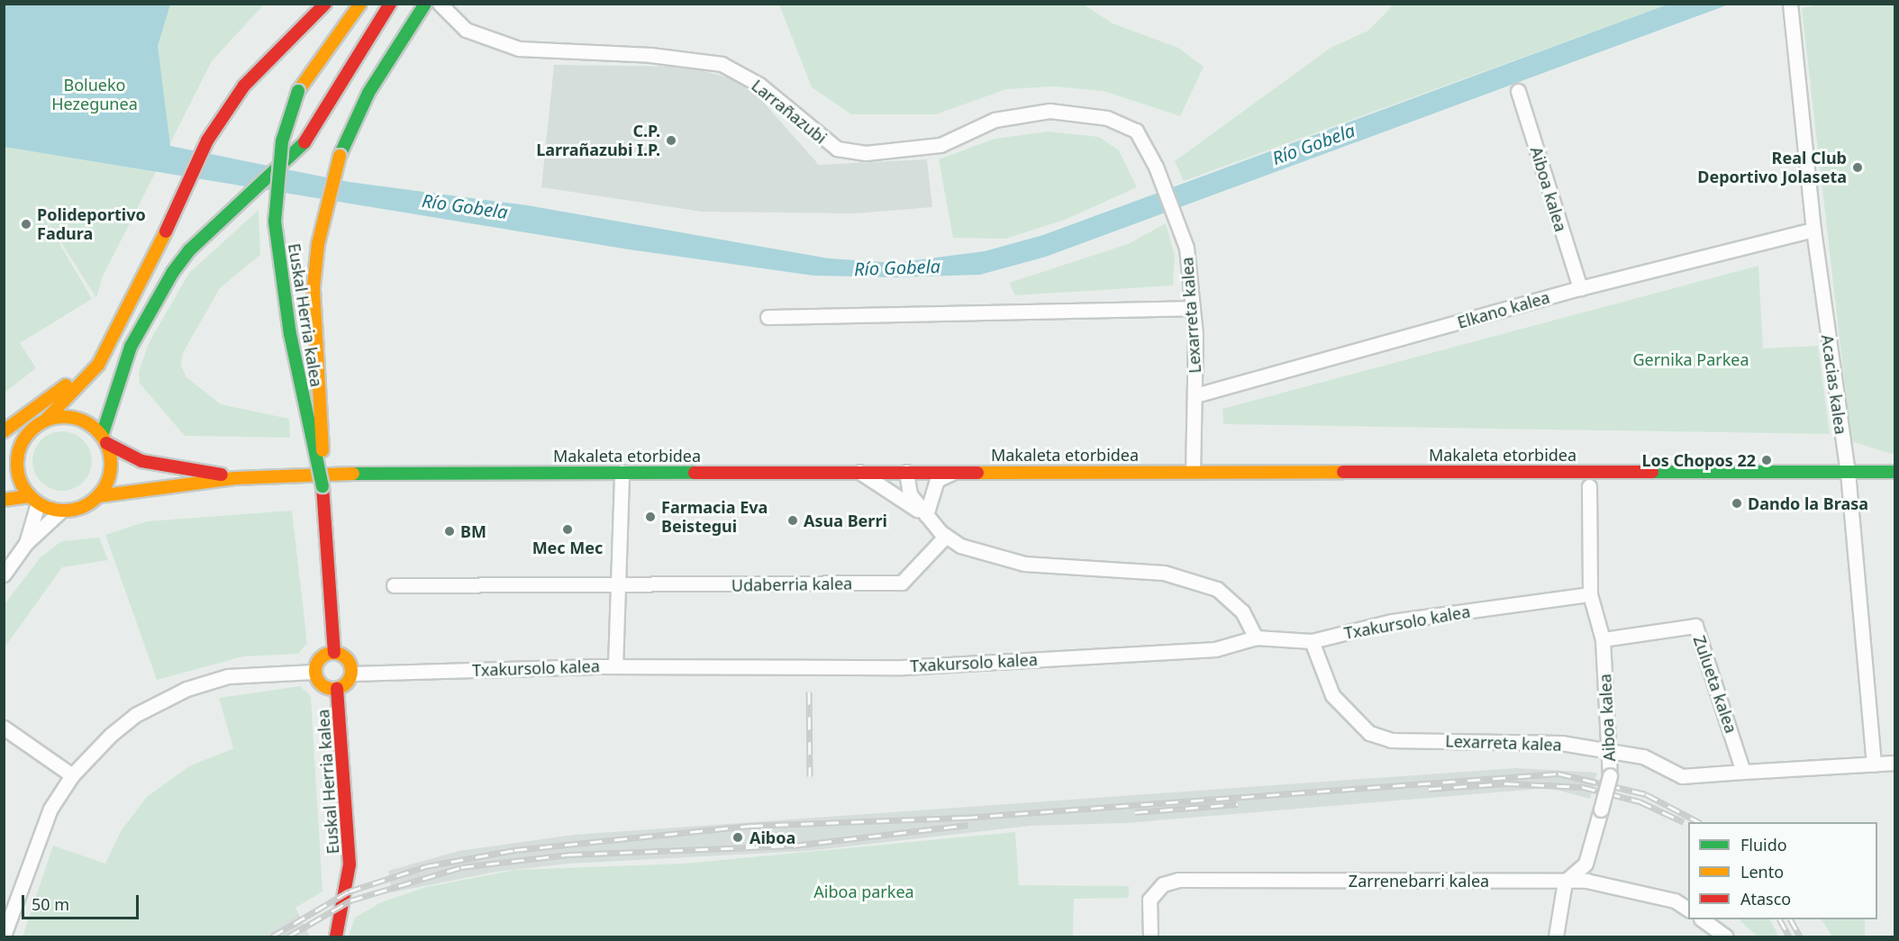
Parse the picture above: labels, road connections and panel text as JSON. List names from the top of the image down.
{
  "streets": {
    "street": [
      "Larrañazubi",
      "Aiboa kalea",
      "Elkano kalea",
      "Euskal Herria kalea",
      "Lexarreta kalea",
      "Acacias kalea",
      "Makaleta etorbidea",
      "Udaberria kalea",
      "Txakursolo kalea",
      "Zulueta kalea",
      "Zarrenebarri kalea"
    ]
  },
  "crossings": [
    ["Larrañazubi", "Lexarreta kalea"],
    ["Aiboa kalea", "Elkano kalea"],
    ["Aiboa kalea", "Lexarreta kalea"],
    ["Aiboa kalea", "Txakursolo kalea"],
    ["Aiboa kalea", "Zulueta kalea"],
    ["Aiboa kalea", "Zarrenebarri kalea"],
    ["Elkano kalea", "Lexarreta kalea"],
    ["Elkano kalea", "Acacias kalea"],
    ["Euskal Herria kalea", "Txakursolo kalea"],
    ["Lexarreta kalea", "Acacias kalea"],
    ["Lexarreta kalea", "Makaleta etorbidea"],
    ["Lexarreta kalea", "Txakursolo kalea"],
    ["Lexarreta kalea", "Zulueta kalea"],
    ["Acacias kalea", "Makaleta etorbidea"]
  ],
  "water": ["Río Gobela"],
  "parks": ["Bolueko Hezegunea", "Gernika Parkea", "Aiboa parkea"],
  "places": [
    "C.P. Larrañazubi I.P.",
    "Real Club Deportivo Jolaseta",
    "Polideportivo Fadura",
    "Los Chopos 22",
    "Dando la Brasa",
    "Farmacia Eva Beistegui",
    "Asua Berri",
    "Mec Mec",
    "BM",
    "Aiboa"
  ],
  "legend": ["Fluido", "Lento", "Atasco"],
  "scale_bar": "50 m"
}
